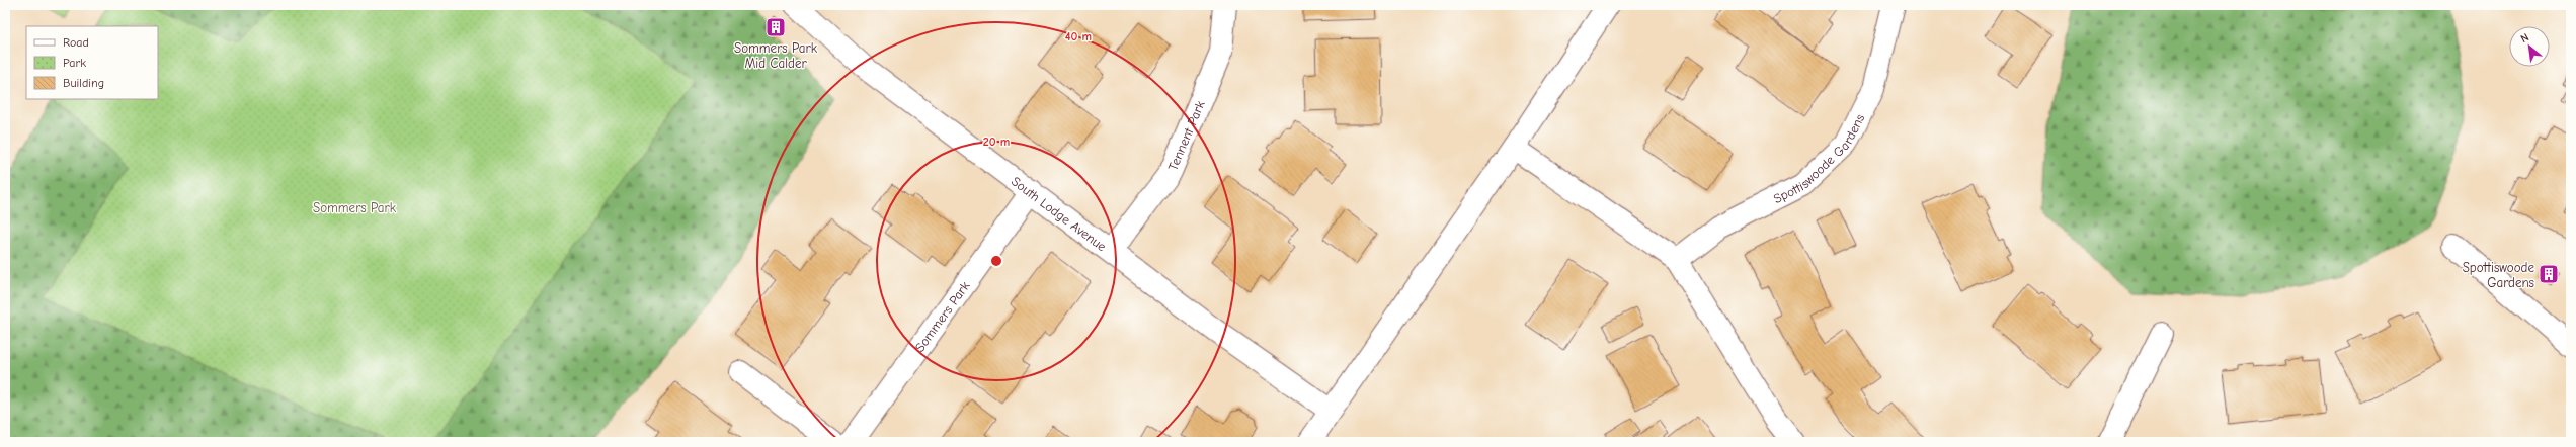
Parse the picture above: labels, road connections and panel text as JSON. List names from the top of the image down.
{
  "streets": {
    "street": [
      "Tennent Park",
      "Spottiswoode Gardens",
      "South Lodge Avenue",
      "Sommers Park"
    ]
  },
  "crossings": [
    ["Tennent Park", "South Lodge Avenue"],
    ["South Lodge Avenue", "Sommers Park"]
  ],
  "parks": ["Sommers Park"],
  "places": {
    "building": ["Sommers Park Mid Calder", "Spottiswoode Gardens"]
  },
  "legend": ["Road", "Park", "Building"],
  "north": "top left",
  "rings": ["40 m", "20 m"]
}
